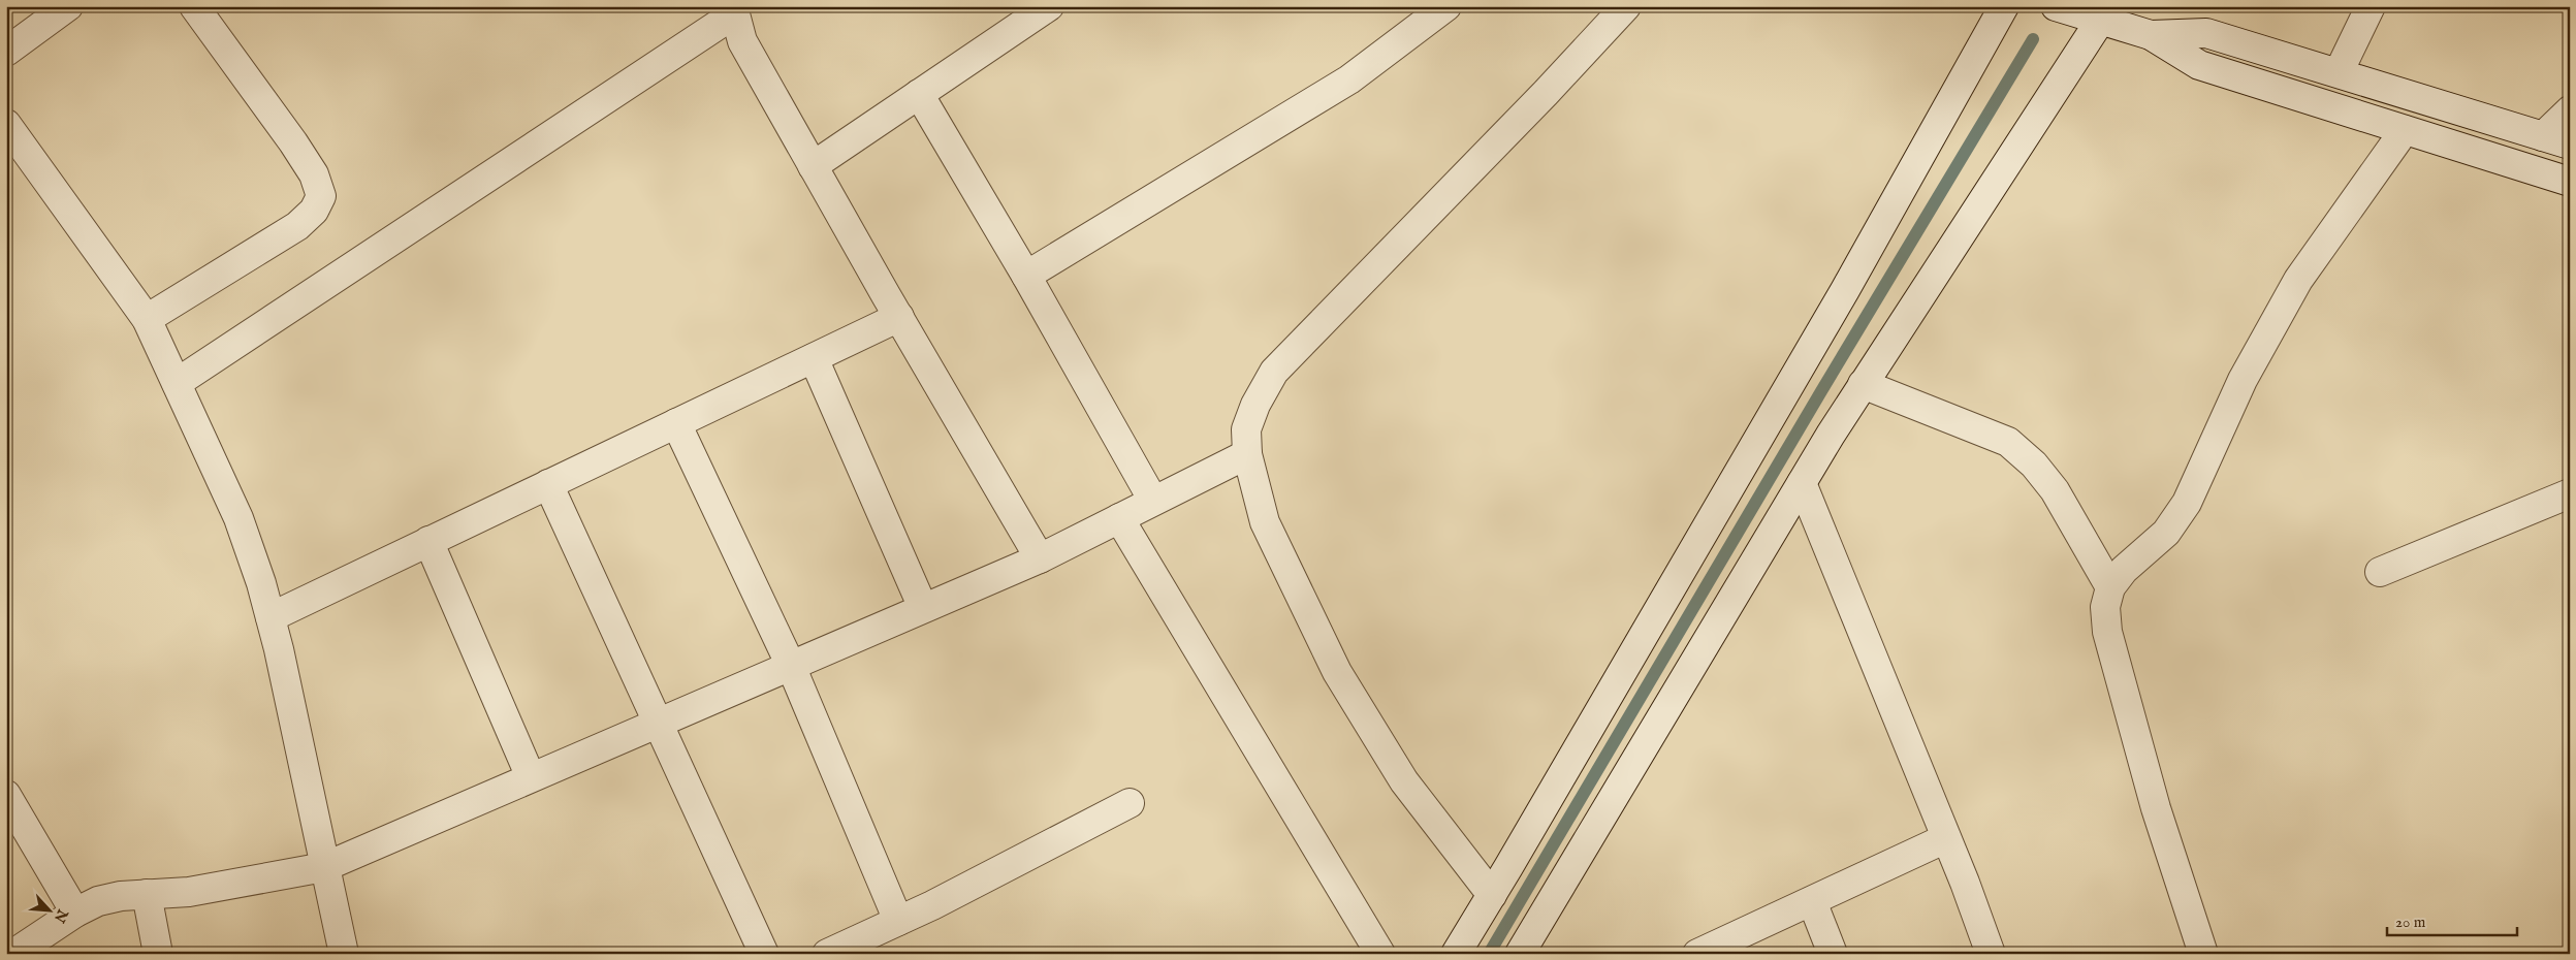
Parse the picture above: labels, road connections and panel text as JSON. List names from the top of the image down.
{
  "scale_bar": "20 m",
  "north": "bottom right"
}
